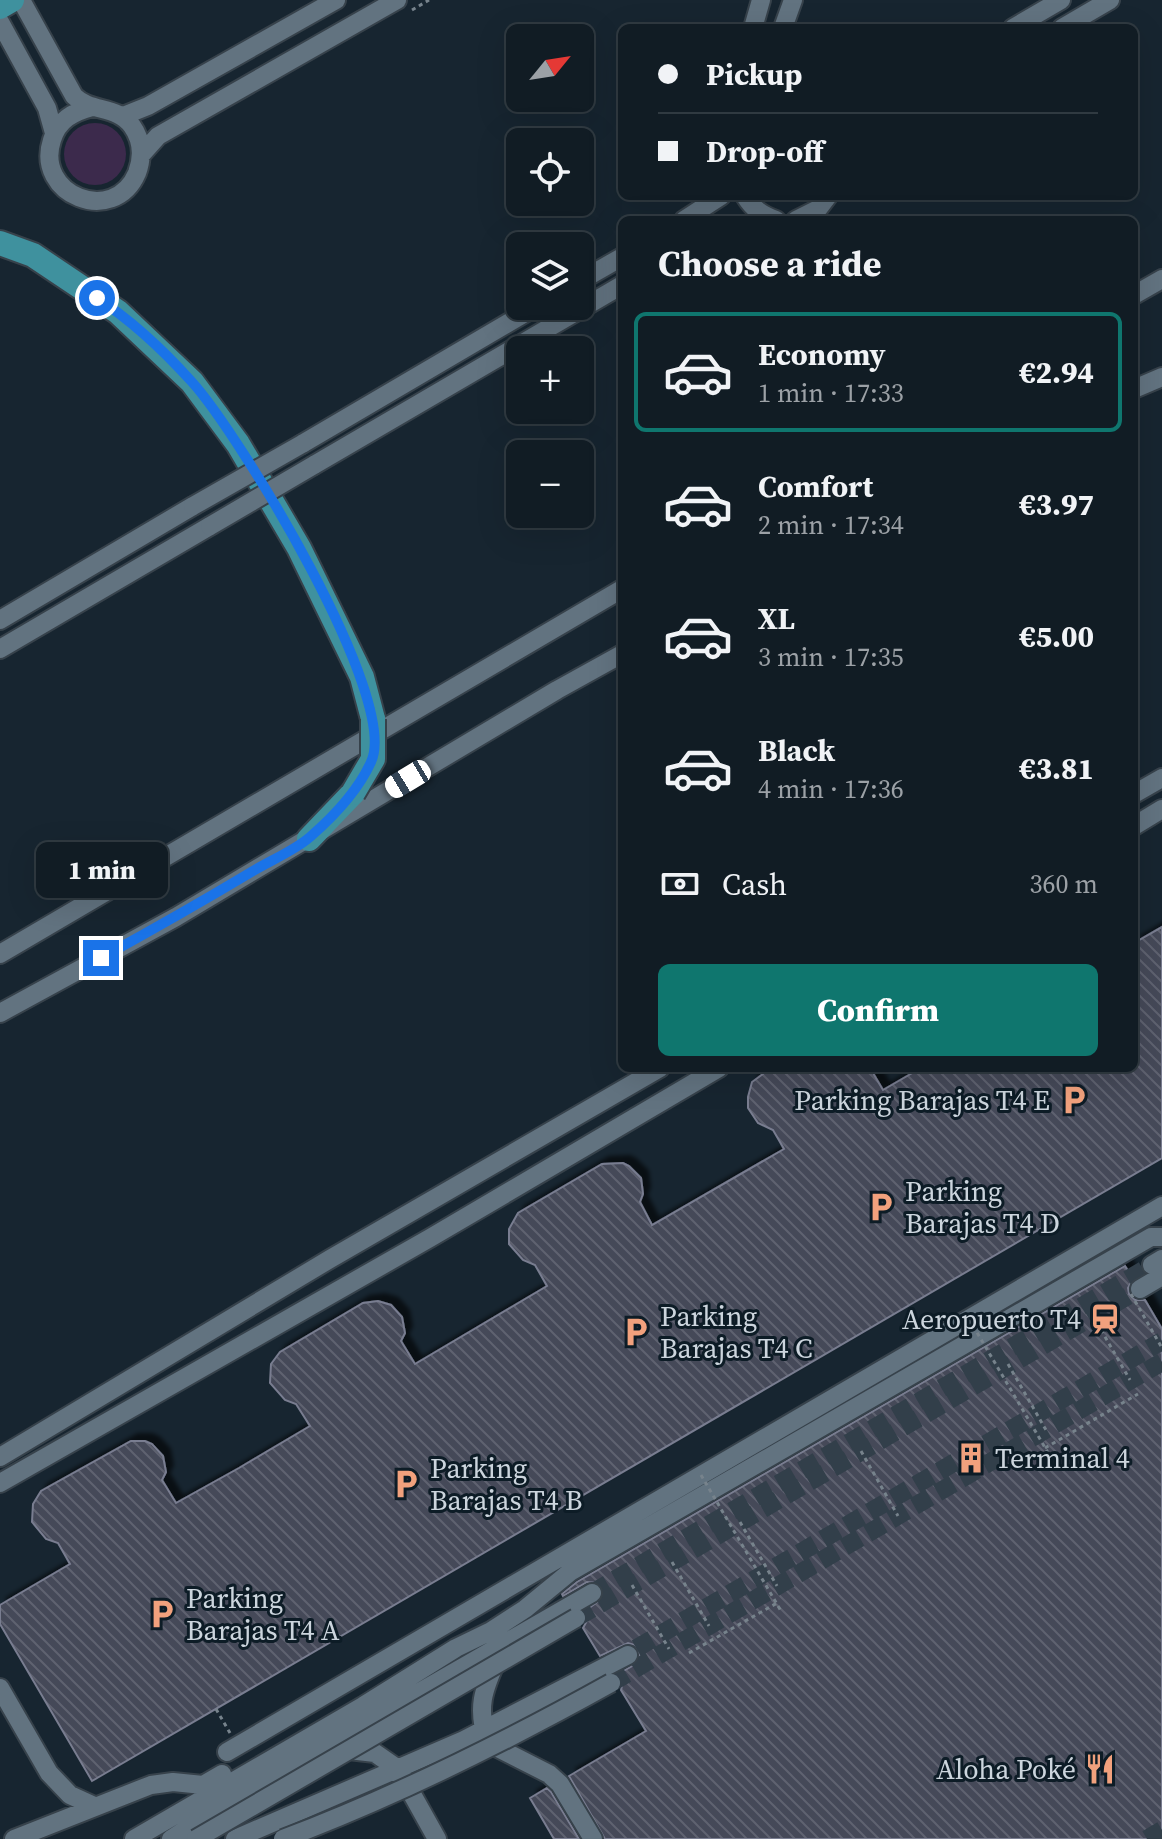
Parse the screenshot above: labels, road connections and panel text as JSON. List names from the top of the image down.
{
  "places": {
    "parking": [
      "Parking Barajas T4 E",
      "Parking Barajas T4 D",
      "Parking Barajas T4 C",
      "Parking Barajas T4 B",
      "Parking Barajas T4 A"
    ],
    "station": ["Aeropuerto T4"],
    "building": ["Terminal 4"],
    "restaurant": ["Aloha Poké"]
  },
  "north": "top right",
  "page": {
    "map_buttons": ["+", "−"],
    "banner": ["Pickup", "Drop-off"],
    "heading": "Choose a ride",
    "list": [
      {
        "name": "Economy",
        "note": "1 min · 17:33",
        "value": "€2.94"
      },
      {
        "name": "Comfort",
        "note": "2 min · 17:34",
        "value": "€3.97"
      },
      {
        "name": "XL",
        "note": "3 min · 17:35",
        "value": "€5.00"
      },
      {
        "name": "Black",
        "note": "4 min · 17:36",
        "value": "€3.81"
      }
    ],
    "pay": ["Cash", "360 m"],
    "bubble": "1 min",
    "buttons": "Confirm"
  }
}
